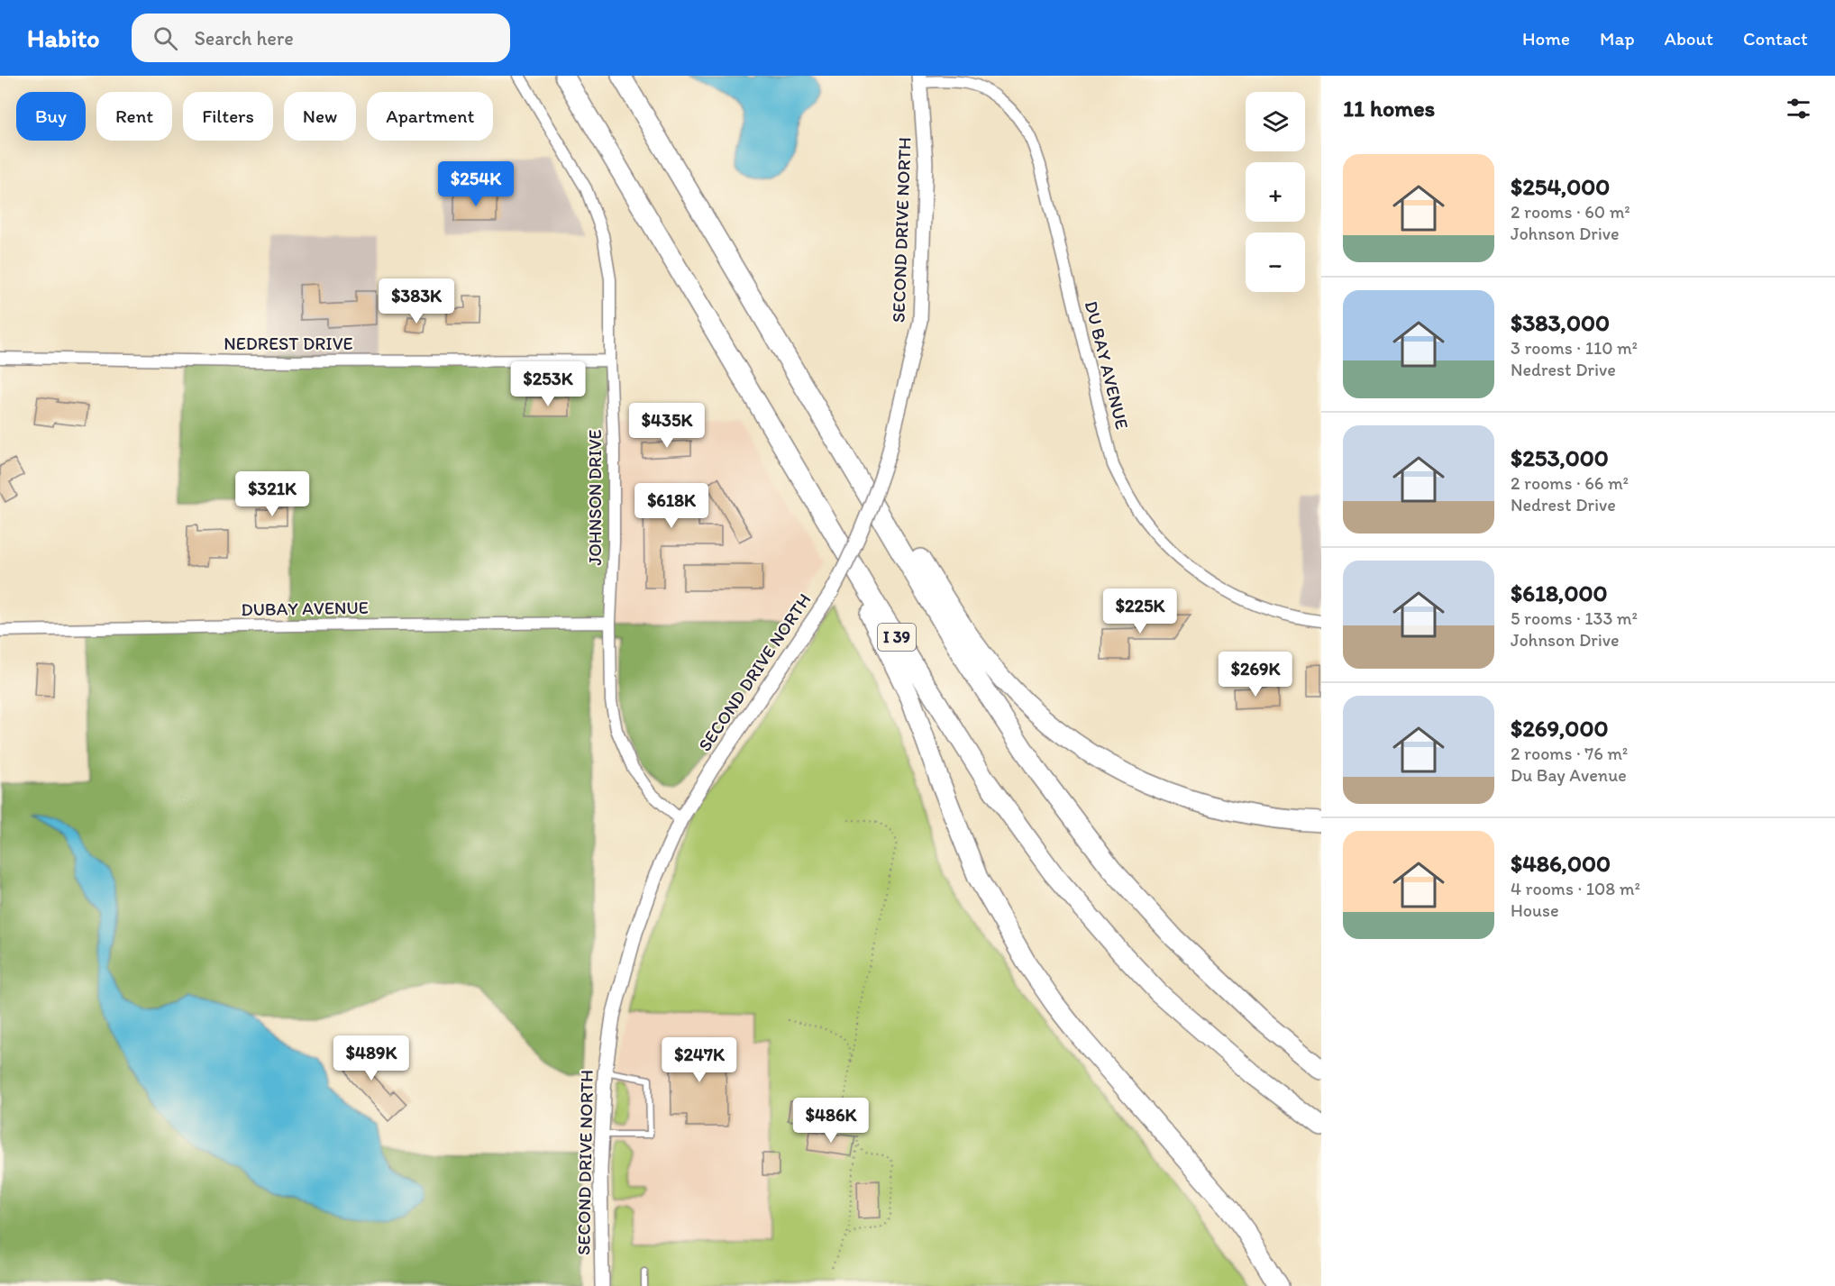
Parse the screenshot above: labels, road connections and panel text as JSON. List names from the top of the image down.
{
  "streets": {
    "highway": ["I 39"],
    "street": [
      "SECOND DRIVE NORTH",
      "NEDREST DRIVE",
      "DU BAY AVENUE",
      "JOHNSON DRIVE",
      "DUBAY AVENUE"
    ]
  },
  "crossings": [
    ["SECOND DRIVE NORTH", "DU BAY AVENUE"],
    ["SECOND DRIVE NORTH", "JOHNSON DRIVE"],
    ["NEDREST DRIVE", "JOHNSON DRIVE"],
    ["JOHNSON DRIVE", "DUBAY AVENUE"]
  ],
  "page": {
    "header": "Habito",
    "search": "Search here",
    "nav": [
      "Home",
      "Map",
      "About",
      "Contact"
    ],
    "heading": "11 homes",
    "map_buttons": ["+", "−"],
    "chip": [
      "Buy",
      "Rent",
      "Filters",
      "New",
      "Apartment"
    ],
    "list": [
      {
        "name": "$254,000",
        "note": "2 rooms · 60 m² · Johnson Drive"
      },
      {
        "name": "$383,000",
        "note": "3 rooms · 110 m² · Nedrest Drive"
      },
      {
        "name": "$253,000",
        "note": "2 rooms · 66 m² · Nedrest Drive"
      },
      {
        "name": "$618,000",
        "note": "5 rooms · 133 m² · Johnson Drive"
      },
      {
        "name": "$269,000",
        "note": "2 rooms · 76 m² · Du Bay Avenue"
      },
      {
        "name": "$486,000",
        "note": "4 rooms · 108 m² · House"
      }
    ],
    "price": [
      "$254K",
      "$383K",
      "$253K",
      "$435K",
      "$321K",
      "$618K",
      "$225K",
      "$269K",
      "$489K",
      "$247K",
      "$486K"
    ]
  }
}
